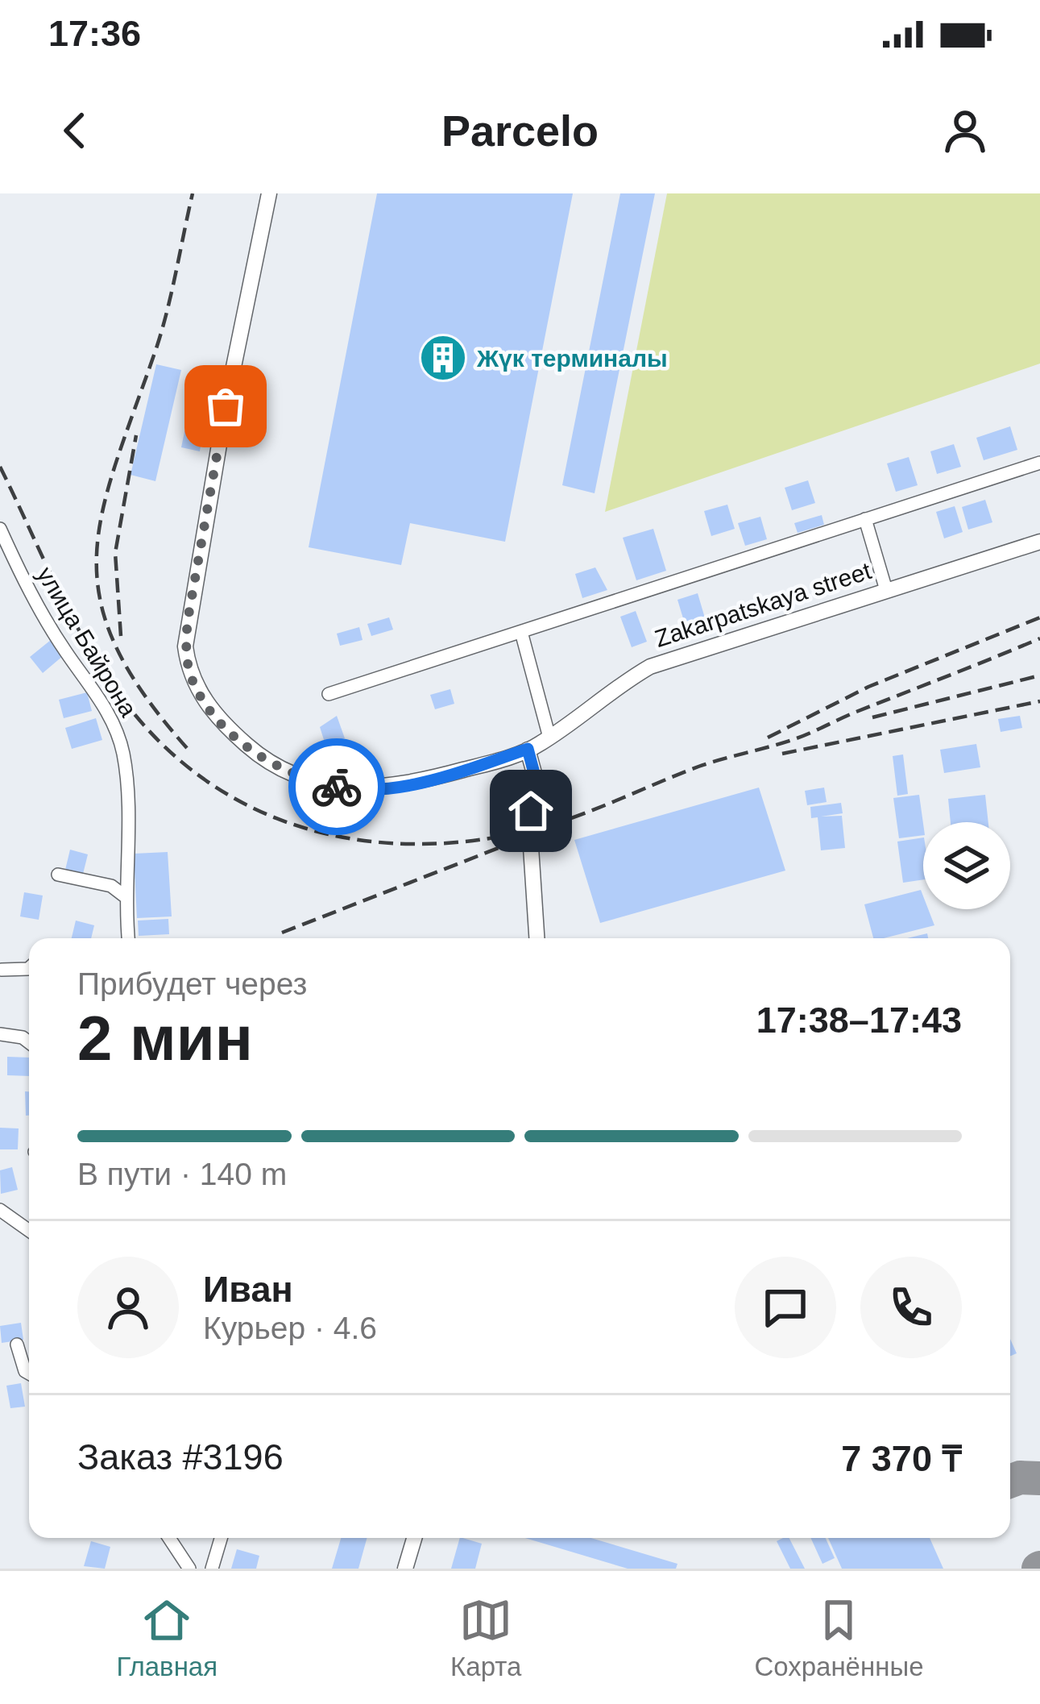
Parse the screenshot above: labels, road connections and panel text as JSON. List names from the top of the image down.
{
  "streets": {
    "street": ["Zakarpatskaya street", "улица Байрона"]
  },
  "places": {
    "building": ["Жүк терминалы"]
  },
  "page": {
    "status": "17:36",
    "header": "Parcelo",
    "heading": ["2 мин", "Прибудет через", "17:38–17:43"],
    "panel": [
      "Иван",
      "Курьер · 4.6",
      "Заказ #3196",
      "7 370 ₸"
    ],
    "bar": "В пути · 140 m",
    "tabs": ["Главная", "Карта", "Сохранённые"]
  }
}
